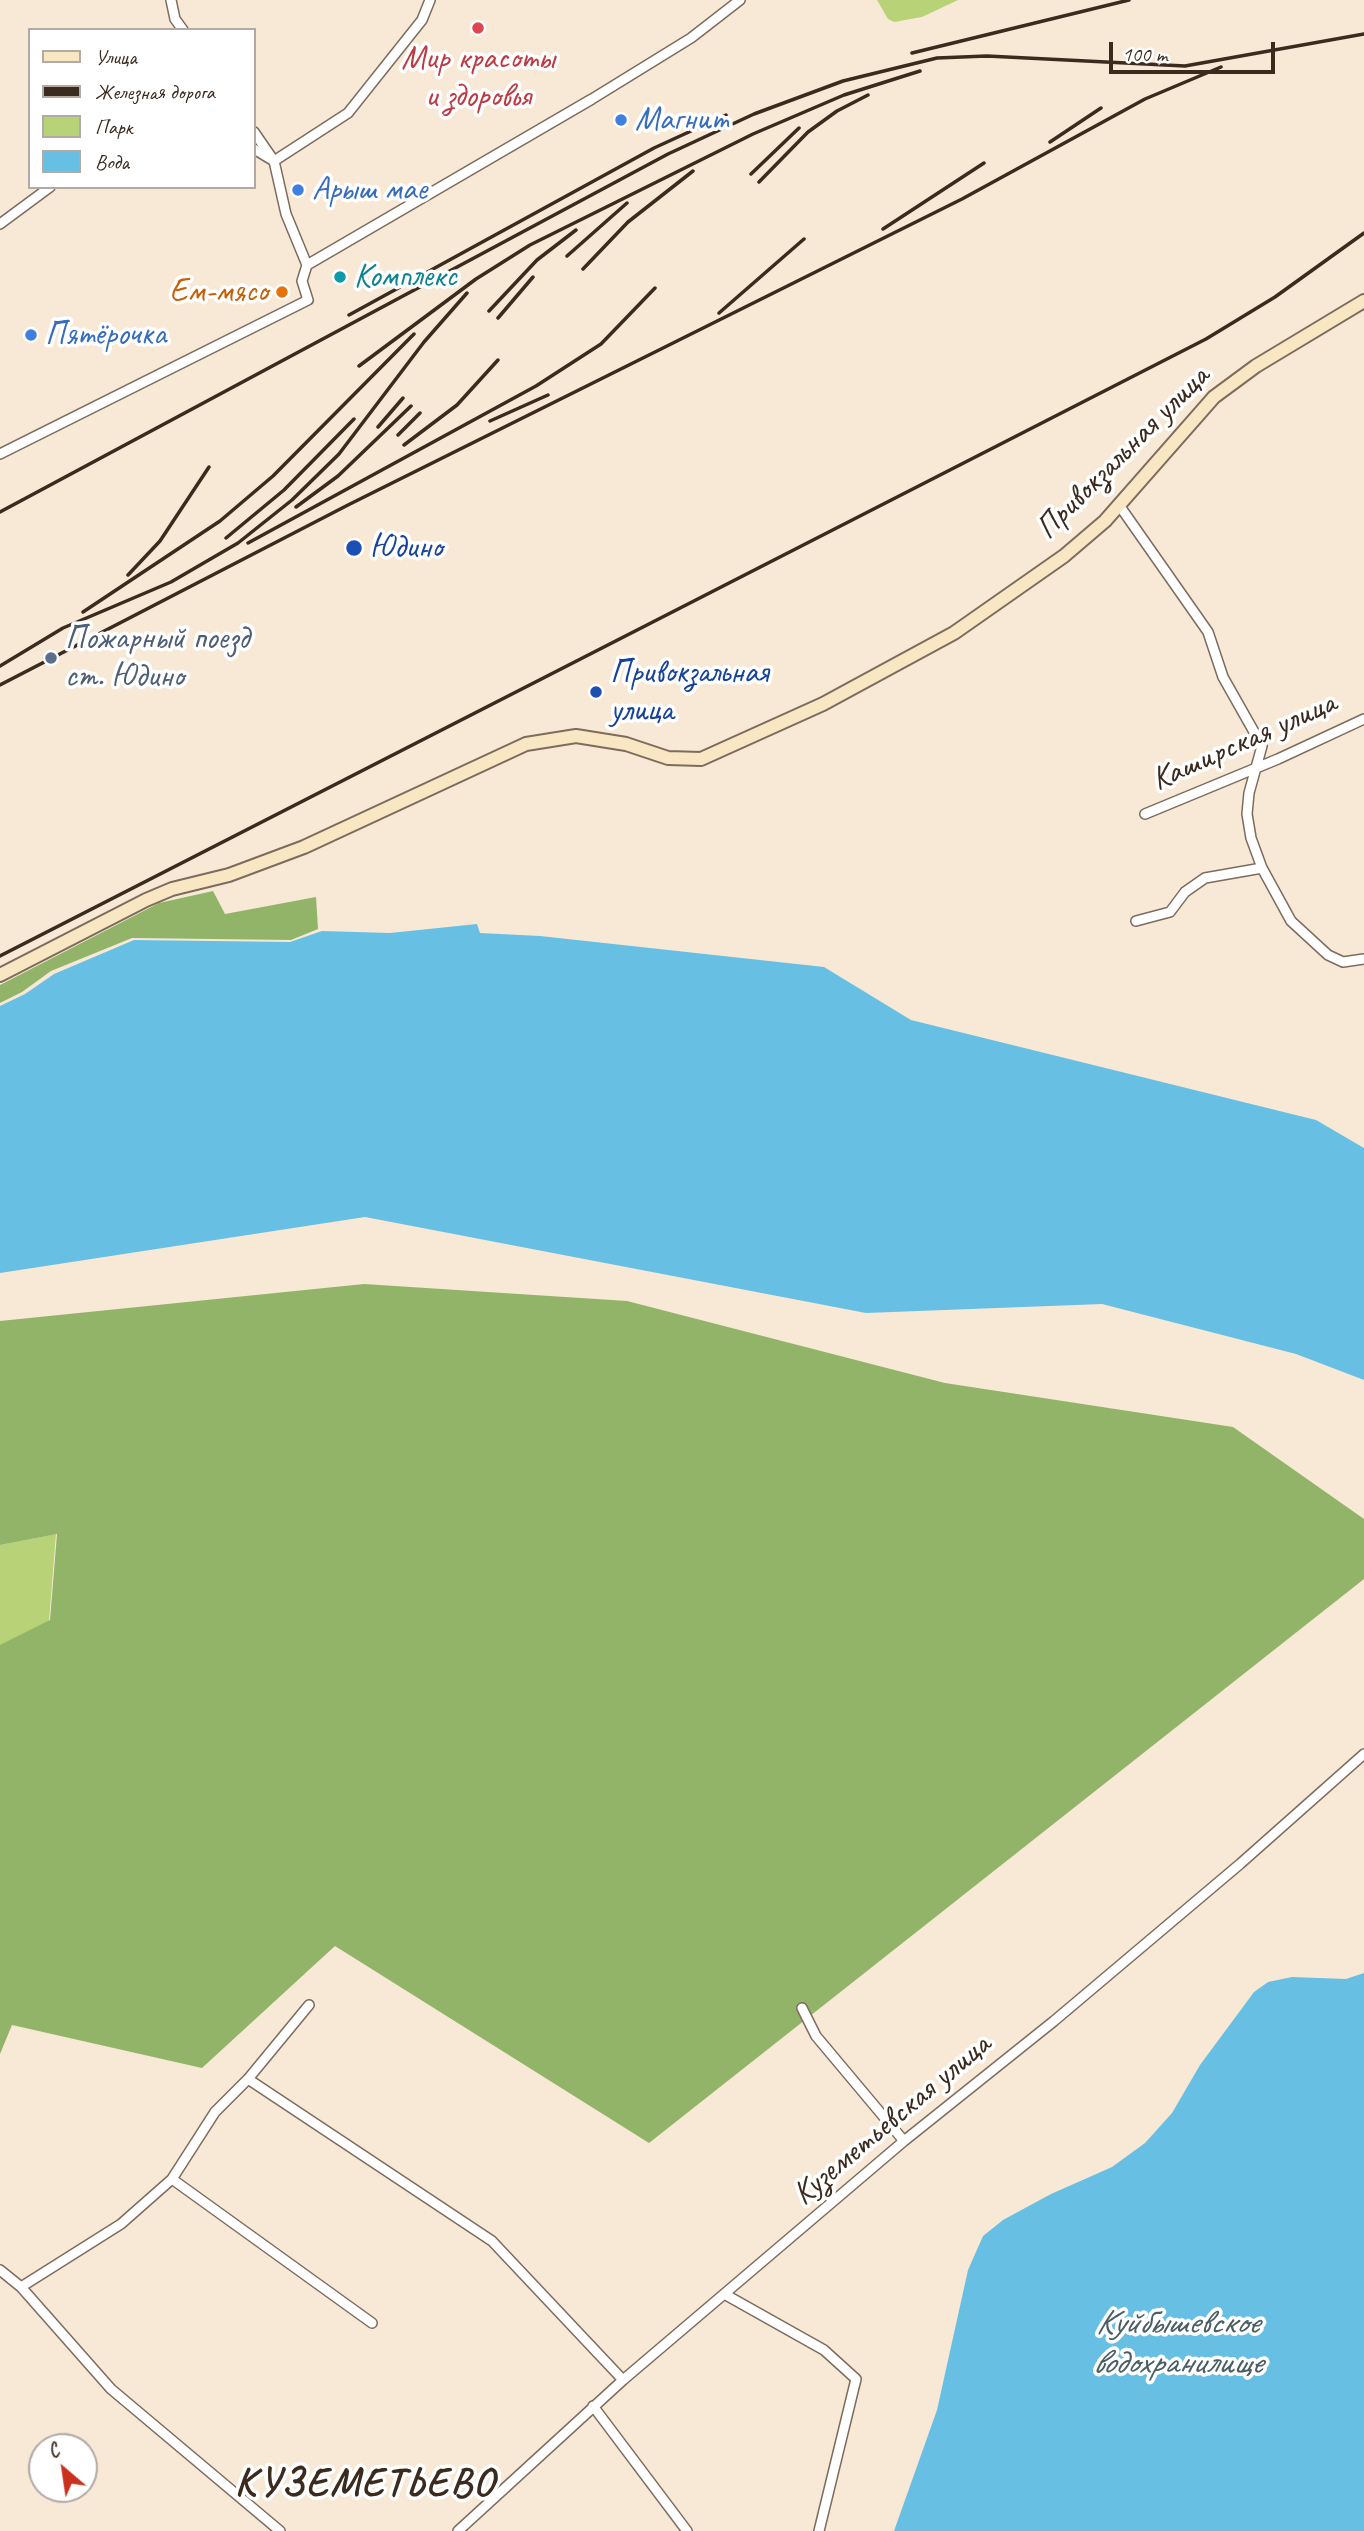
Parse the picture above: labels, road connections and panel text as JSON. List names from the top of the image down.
{
  "streets": {
    "main road": ["Привокзальная улица"],
    "street": ["Каширская улица", "Куземетьевская улица"]
  },
  "districts": ["КУЗЕМЕТЬЕВО"],
  "water": ["Куйбышевское водохранилище"],
  "places": [
    "Мир красоты и здоровья",
    "Магнит",
    "Арыш мае",
    "Комплекс",
    "Ем-мясо",
    "Пятёрочка",
    "Юдино",
    "Пожарный поезд ст. Юдино",
    "Привокзальная улица"
  ],
  "legend": [
    "Улица",
    "Железная дорога",
    "Парк",
    "Вода"
  ],
  "scale_bar": "100 m",
  "north": "top left"
}
